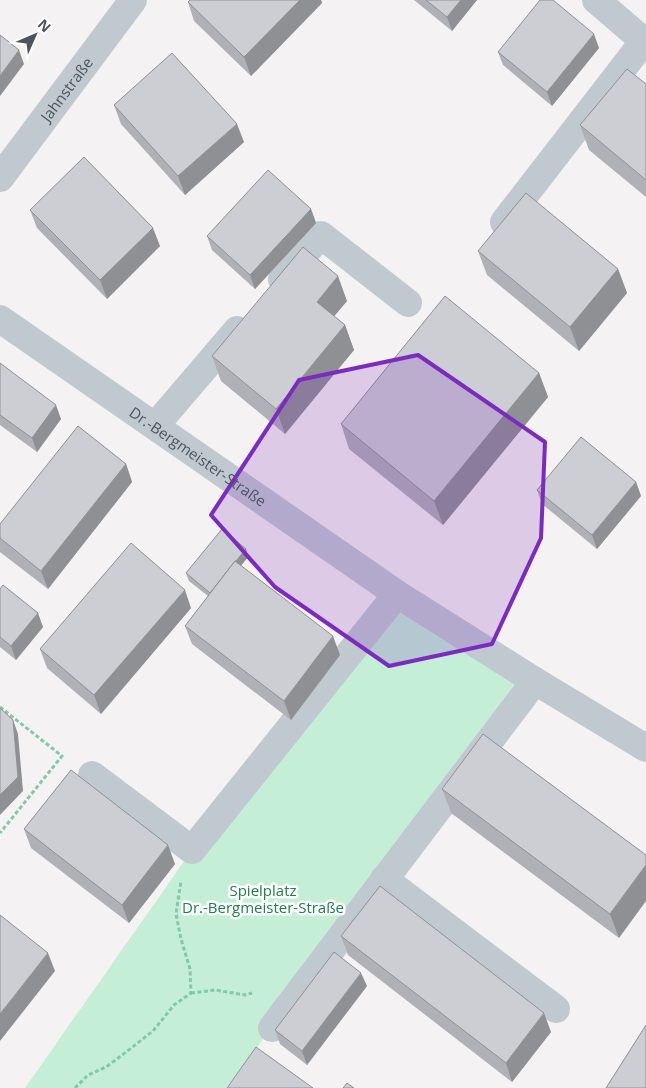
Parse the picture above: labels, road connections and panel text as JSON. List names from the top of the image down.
{
  "streets": {
    "street": ["Jahnstraße", "Dr.-Bergmeister-Straße"]
  },
  "parks": ["Spielplatz Dr.-Bergmeister-Straße"],
  "north": "top right"
}
